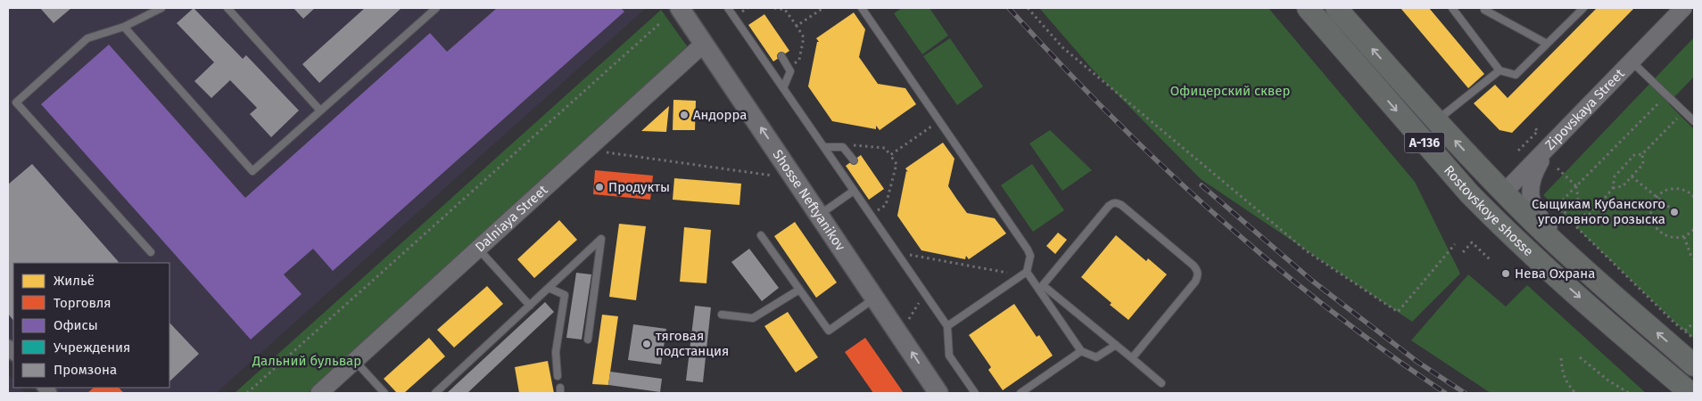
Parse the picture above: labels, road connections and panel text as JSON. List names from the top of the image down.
{
  "streets": {
    "main road": [
      "Zipovskaya Street",
      "А-136",
      "Shosse Neftyanikov",
      "Rostovskoye shosse"
    ],
    "street": ["Dalniaya Street"]
  },
  "crossings": [
    ["Zipovskaya Street", "Rostovskoye shosse"],
    ["Shosse Neftyanikov", "Dalniaya Street"]
  ],
  "one_way": ["Shosse Neftyanikov"],
  "parks": ["Офицерский сквер", "Дальний бульвар"],
  "places": [
    "Андорра",
    "Продукты",
    "Сыщикам Кубанского уголовного розыска",
    "Нева Охрана",
    "тяговая подстанция"
  ],
  "legend": [
    "Жильё",
    "Торговля",
    "Офисы",
    "Учреждения",
    "Промзона"
  ]
}
